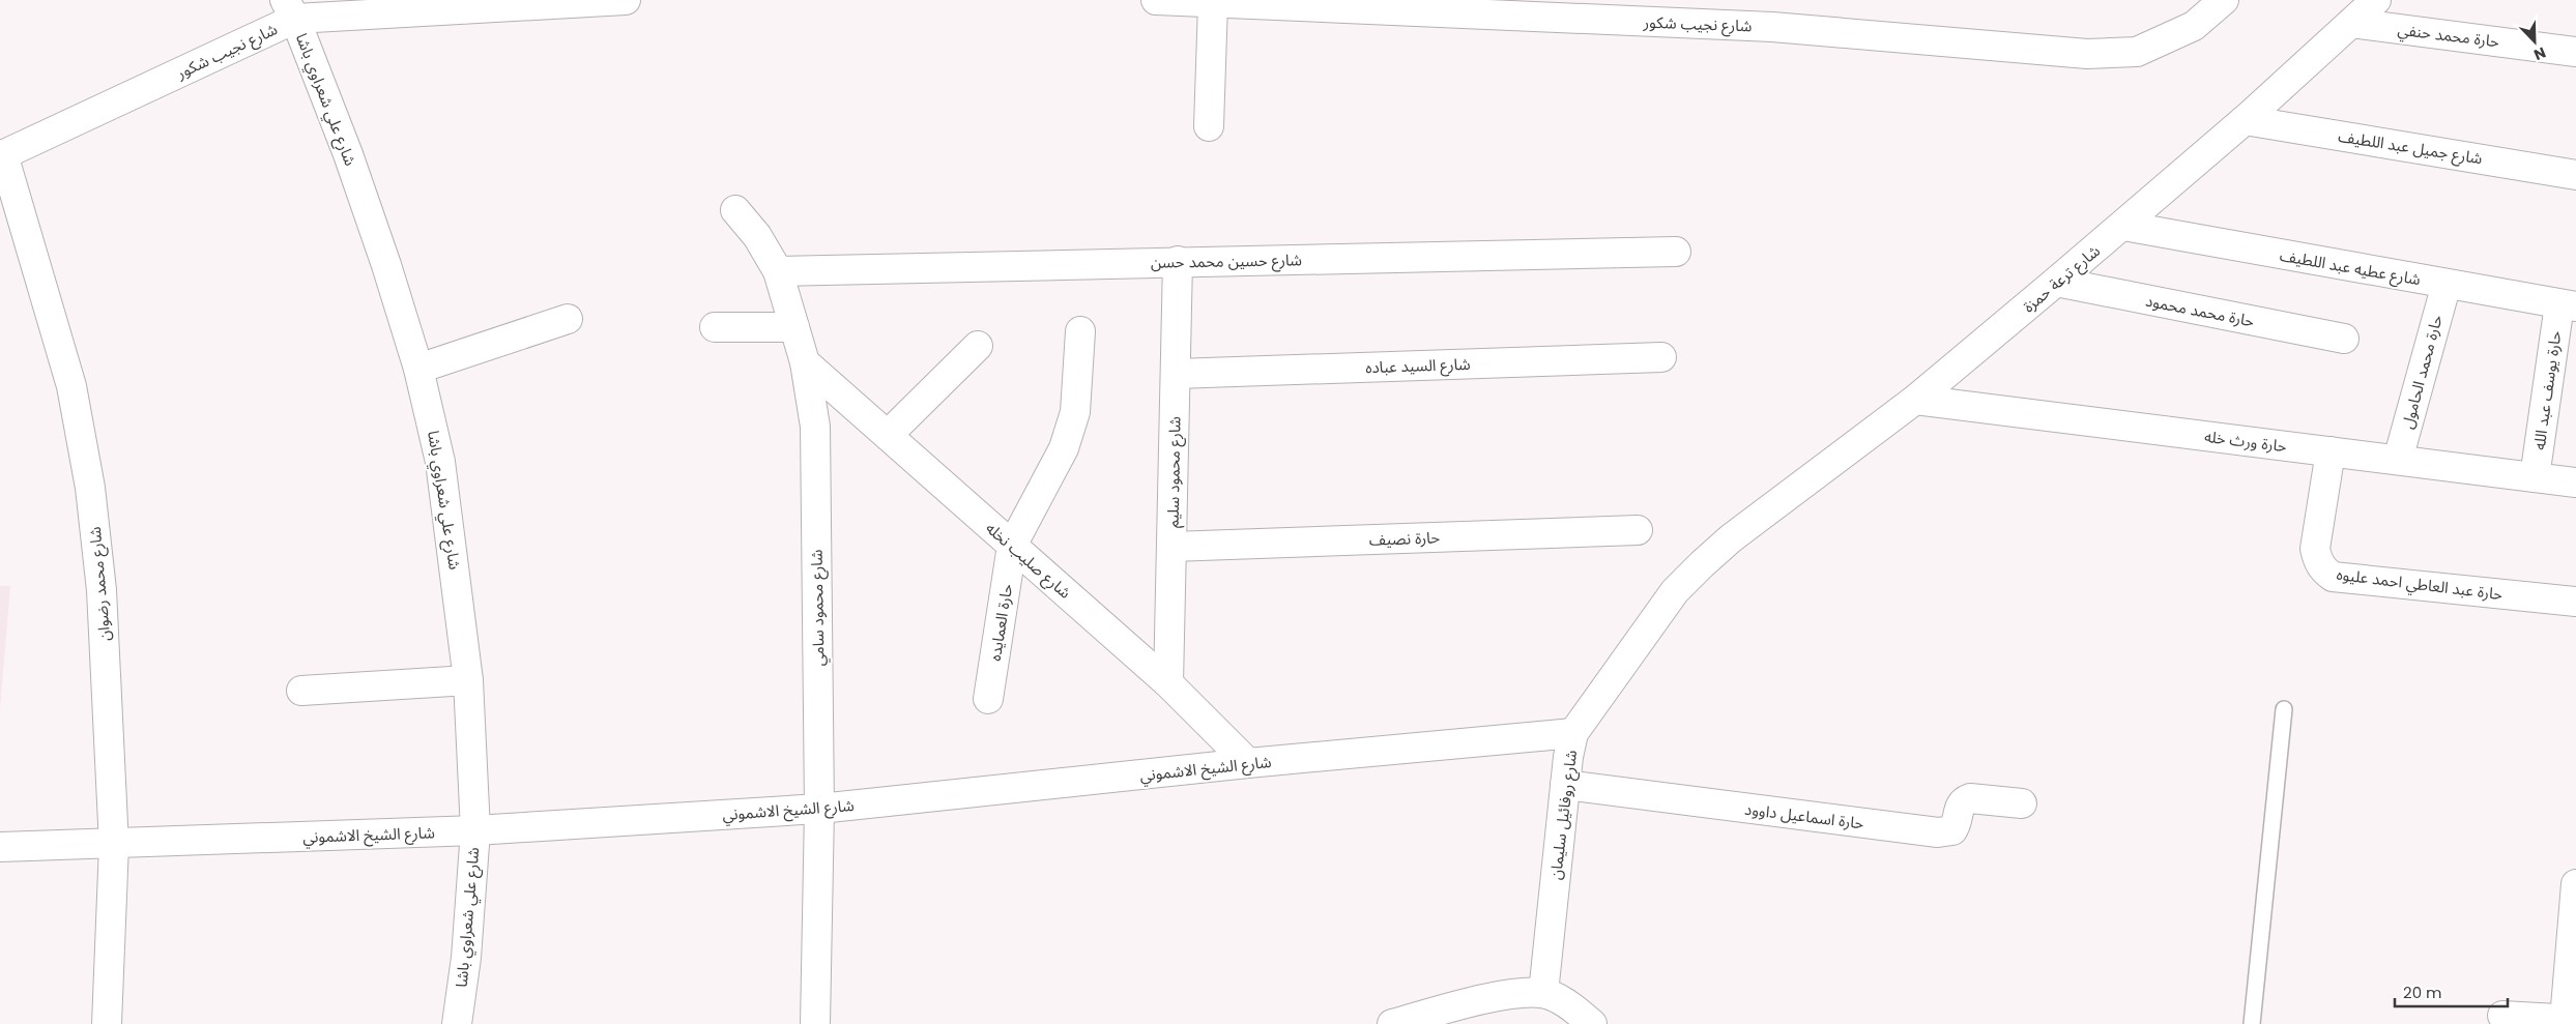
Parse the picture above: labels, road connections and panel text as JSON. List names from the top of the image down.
{
  "streets": {
    "street": [
      "شارع نجيب شكور",
      "حارة محمد حنفي",
      "شارع علي شعراوي باشا",
      "شارع جميل عبد اللطيف",
      "شارع حسين محمد حسن",
      "شارع عطيه عبد اللطيف",
      "شارع ترعة حمزة",
      "حارة محمد محمود",
      "شارع السيد عباده",
      "حارة محمد الحامول",
      "حارة يوسف عبد الله",
      "حارة ورث خله",
      "شارع محمود سليم",
      "حارة نصيف",
      "شارع صليب نخله",
      "شارع محمد رضوان",
      "حارة عبد العاطي احمد عليوه",
      "شارع محمود سامي",
      "حارة العمايده",
      "شارع الشيخ الاشموني",
      "شارع روفائيل سليمان",
      "حارة اسماعيل داوود"
    ]
  },
  "crossings": [
    ["شارع نجيب شكور", "شارع علي شعراوي باشا"],
    ["شارع نجيب شكور", "شارع محمد رضوان"],
    ["حارة محمد حنفي", "شارع ترعة حمزة"],
    ["شارع علي شعراوي باشا", "شارع الشيخ الاشموني"],
    ["شارع جميل عبد اللطيف", "شارع ترعة حمزة"],
    ["شارع حسين محمد حسن", "شارع محمود سليم"],
    ["شارع حسين محمد حسن", "شارع محمود سامي"],
    ["شارع عطيه عبد اللطيف", "شارع ترعة حمزة"],
    ["شارع عطيه عبد اللطيف", "حارة محمد الحامول"],
    ["شارع عطيه عبد اللطيف", "حارة يوسف عبد الله"],
    ["شارع ترعة حمزة", "حارة محمد محمود"],
    ["شارع ترعة حمزة", "حارة ورث خله"],
    ["شارع ترعة حمزة", "شارع روفائيل سليمان"],
    ["شارع السيد عباده", "شارع محمود سليم"],
    ["حارة محمد الحامول", "حارة ورث خله"],
    ["حارة يوسف عبد الله", "حارة ورث خله"],
    ["حارة ورث خله", "حارة عبد العاطي احمد عليوه"],
    ["شارع محمود سليم", "حارة نصيف"],
    ["شارع محمود سليم", "شارع صليب نخله"],
    ["شارع صليب نخله", "شارع محمود سامي"],
    ["شارع صليب نخله", "حارة العمايده"],
    ["شارع صليب نخله", "شارع الشيخ الاشموني"],
    ["شارع محمد رضوان", "شارع الشيخ الاشموني"],
    ["شارع محمود سامي", "شارع الشيخ الاشموني"],
    ["شارع الشيخ الاشموني", "شارع روفائيل سليمان"],
    ["شارع روفائيل سليمان", "حارة اسماعيل داوود"]
  ],
  "scale_bar": "20 m",
  "north": "bottom right"
}
